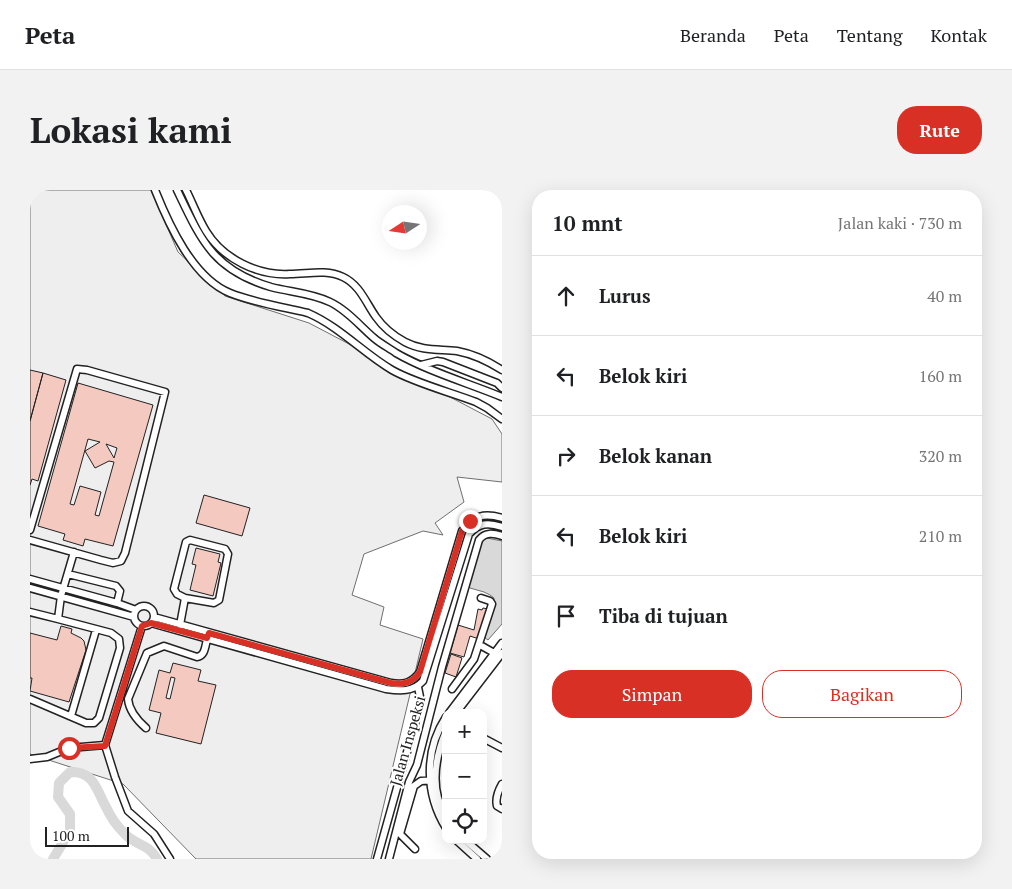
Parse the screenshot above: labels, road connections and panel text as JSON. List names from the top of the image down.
{
  "streets": {
    "lane": ["Jalan Inspeksi"]
  },
  "scale_bar": "100 m",
  "north": "left",
  "page": {
    "header": "Peta",
    "nav": [
      "Beranda",
      "Peta",
      "Tentang",
      "Kontak"
    ],
    "buttons": [
      "Rute",
      ["Simpan", "Bagikan"]
    ],
    "title": "Lokasi kami",
    "heading": ["10 mnt", "Jalan kaki · 730 m"],
    "list": [
      ["Lurus", "40 m"],
      ["Belok kiri", "160 m"],
      ["Belok kanan", "320 m"],
      ["Belok kiri", "210 m"],
      "Tiba di tujuan"
    ],
    "map_buttons": ["+", "−"],
    "scale": "100 m"
  }
}
